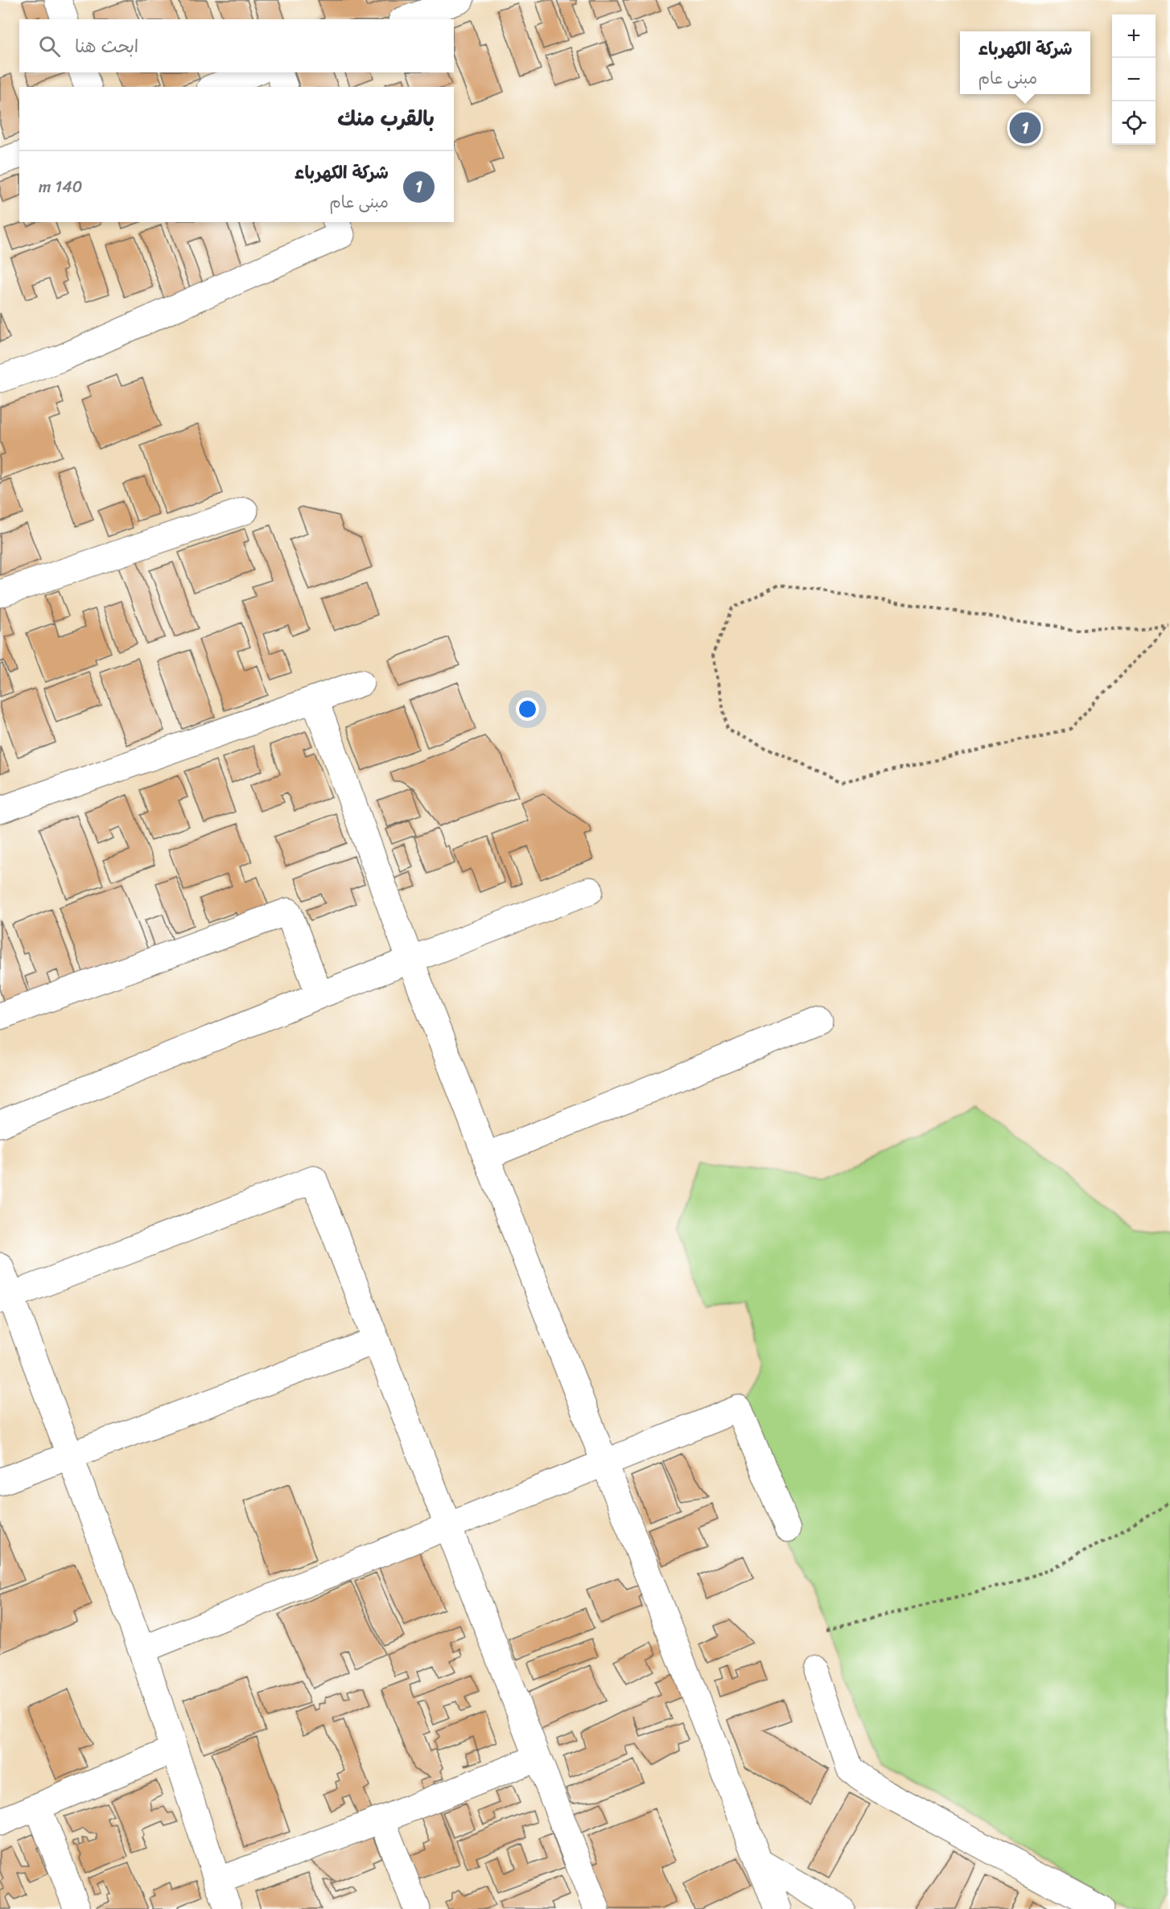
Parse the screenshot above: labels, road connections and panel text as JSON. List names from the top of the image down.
{
  "page": {
    "map_buttons": ["+", "−"],
    "search": "ابحث هنا",
    "popup": ["شركة الكهرباء", "مبنى عام"],
    "heading": "بالقرب منك",
    "pins": "1",
    "list": [
      {
        "mark": "1",
        "name": "شركة الكهرباء",
        "note": "مبنى عام",
        "value": "140 m"
      }
    ]
  }
}
